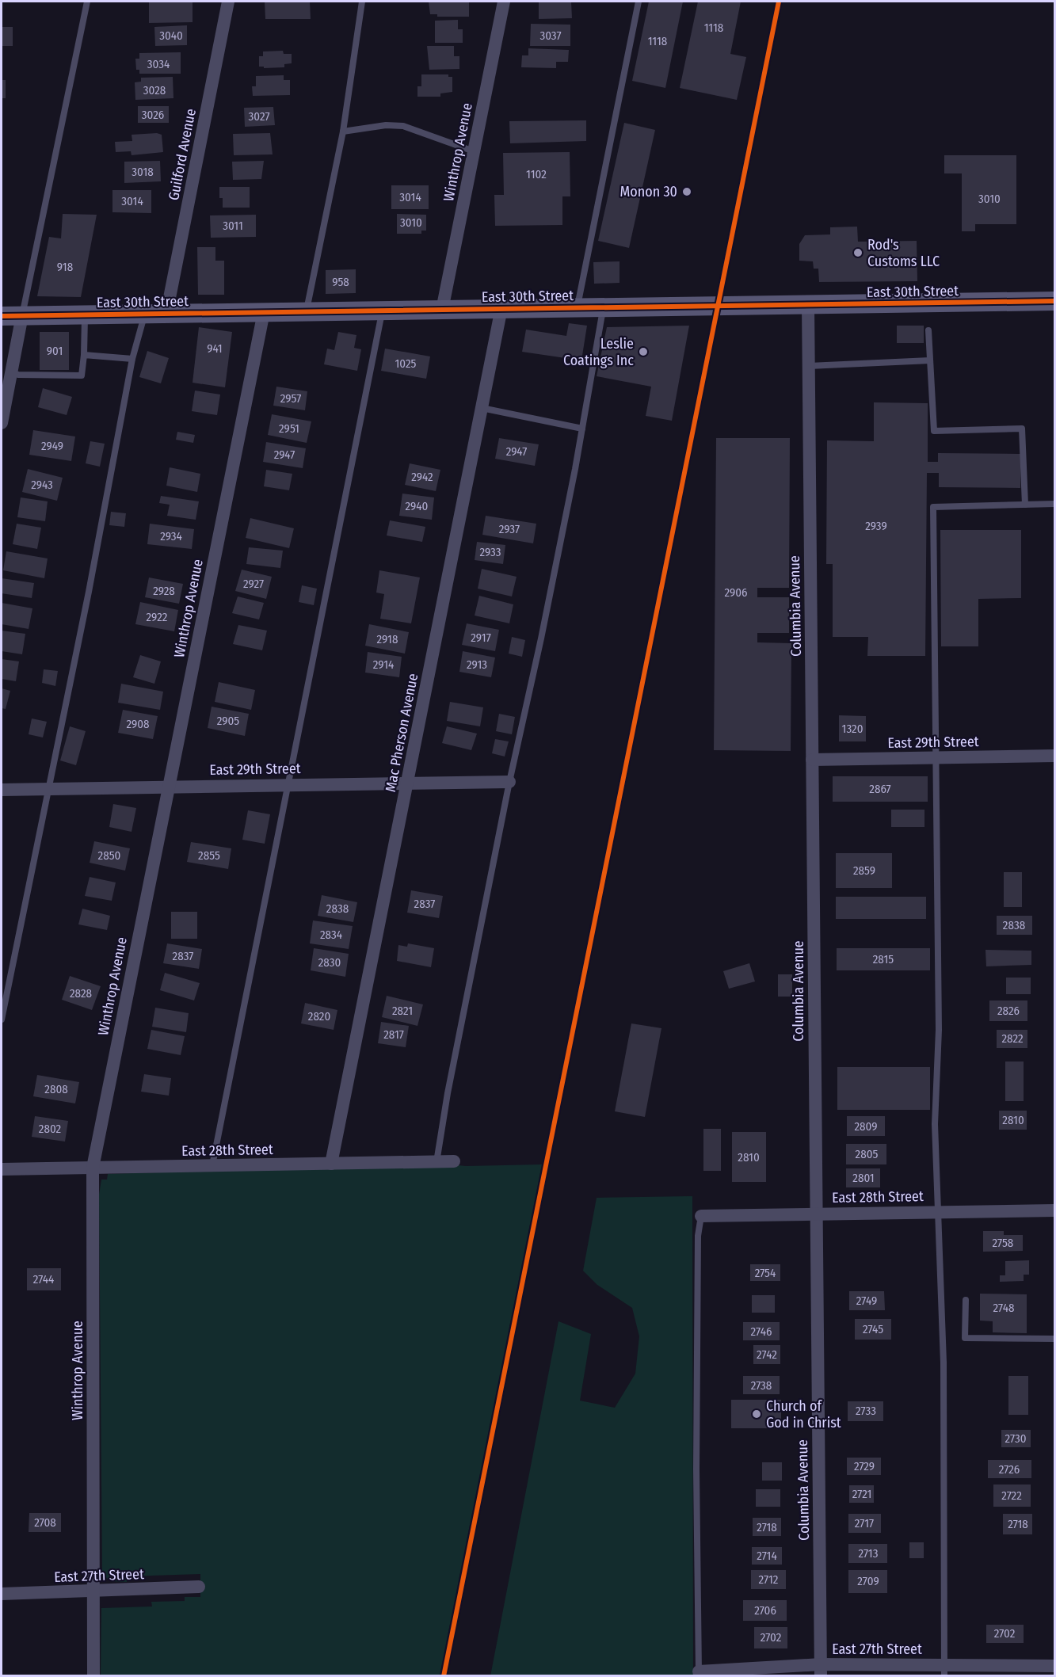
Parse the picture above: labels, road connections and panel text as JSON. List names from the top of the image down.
{
  "streets": {
    "main road": ["East 30th Street"],
    "street": [
      "Winthrop Avenue",
      "Guilford Avenue",
      "Columbia Avenue",
      "Mac Pherson Avenue",
      "East 29th Street",
      "East 28th Street",
      "East 27th Street"
    ]
  },
  "crossings": [
    ["Winthrop Avenue", "East 30th Street"],
    ["Winthrop Avenue", "East 29th Street"],
    ["Winthrop Avenue", "East 28th Street"],
    ["Winthrop Avenue", "East 27th Street"],
    ["Guilford Avenue", "East 30th Street"],
    ["East 30th Street", "Columbia Avenue"],
    ["East 30th Street", "Mac Pherson Avenue"],
    ["Columbia Avenue", "East 29th Street"],
    ["Columbia Avenue", "East 28th Street"],
    ["Columbia Avenue", "East 27th Street"],
    ["Mac Pherson Avenue", "East 29th Street"],
    ["Mac Pherson Avenue", "East 28th Street"]
  ],
  "places": [
    "Monon 30",
    "Rod's Customs LLC",
    "Leslie Coatings Inc",
    "Church of God in Christ"
  ],
  "house_numbers": [
    "1118",
    "3040",
    "3037",
    "1118",
    "3034",
    "3028",
    "3026",
    "3027",
    "3018",
    "1102",
    "3014",
    "3010",
    "3014",
    "3010",
    "3011",
    "918",
    "958",
    "941",
    "901",
    "1025",
    "2957",
    "2951",
    "2949",
    "2947",
    "2947",
    "2942",
    "2943",
    "2940",
    "2939",
    "2937",
    "2934",
    "2933",
    "2927",
    "2928",
    "2906",
    "2922",
    "2917",
    "2918",
    "2914",
    "2913",
    "2905",
    "2908",
    "1320",
    "2867",
    "2850",
    "2855",
    "2859",
    "2837",
    "2838",
    "2838",
    "2834",
    "2837",
    "2815",
    "2830",
    "2828",
    "2821",
    "2826",
    "2820",
    "2817",
    "2822",
    "2808",
    "2810",
    "2809",
    "2802",
    "2805",
    "2810",
    "2801",
    "2758",
    "2754",
    "2744",
    "2749",
    "2748",
    "2745",
    "2746",
    "2742",
    "2738",
    "2733",
    "2730",
    "2729",
    "2726",
    "2721",
    "2722",
    "2708",
    "2717",
    "2718",
    "2718",
    "2713",
    "2714",
    "2712",
    "2709",
    "2706",
    "2702",
    "2702"
  ]
}
